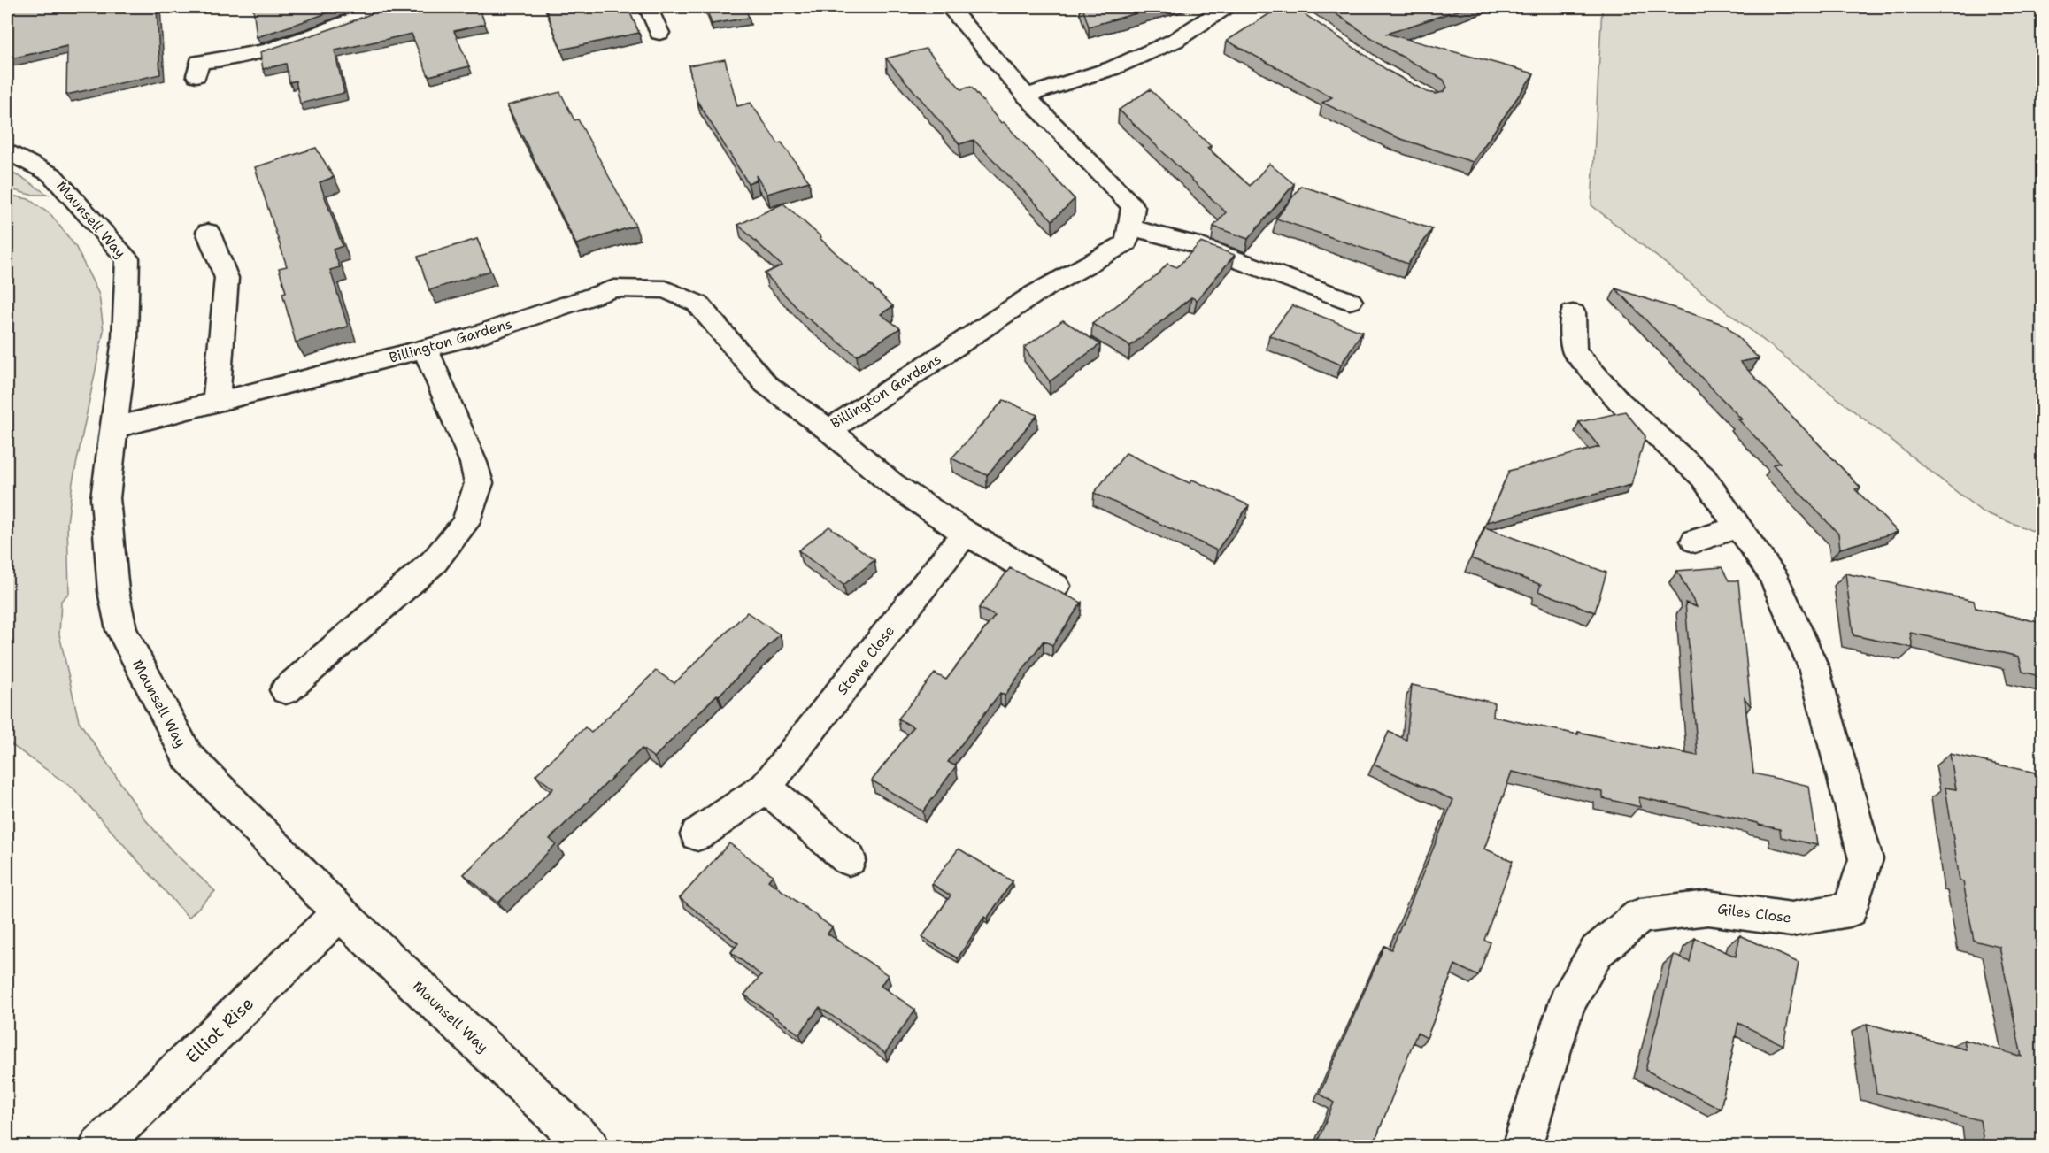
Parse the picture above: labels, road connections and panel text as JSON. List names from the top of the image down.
{
  "streets": {
    "street": [
      "Maunsell Way",
      "Billington Gardens",
      "Stowe Close",
      "Giles Close",
      "Elliot Rise"
    ]
  },
  "crossings": [
    ["Maunsell Way", "Billington Gardens"],
    ["Maunsell Way", "Elliot Rise"]
  ]
}
